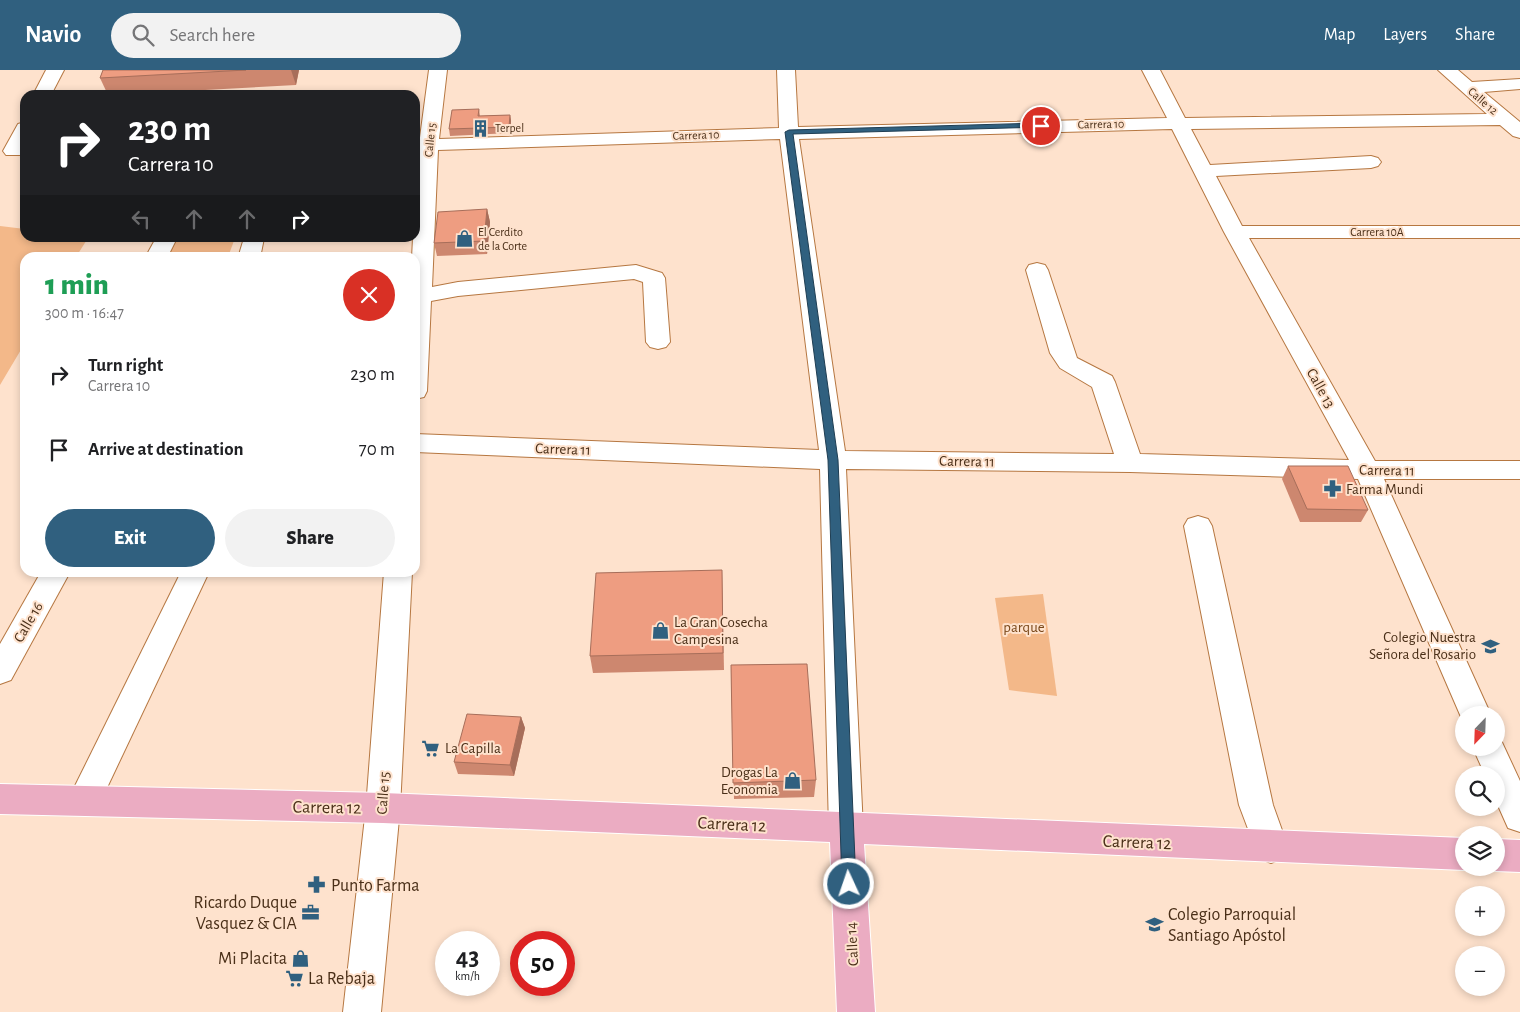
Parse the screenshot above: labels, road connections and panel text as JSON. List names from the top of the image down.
{
  "streets": {
    "main road": ["Carrera 12", "Calle 14"],
    "street": [
      "Calle 12",
      "Carrera 10",
      "Calle 15",
      "Carrera 10A",
      "Calle 13",
      "Carrera 11",
      "Calle 16"
    ]
  },
  "crossings": [
    ["Calle 12", "Carrera 10"],
    ["Carrera 10", "Calle 15"],
    ["Carrera 10", "Calle 13"],
    ["Carrera 10", "Calle 14"],
    ["Calle 15", "Carrera 12"],
    ["Carrera 10A", "Calle 13"],
    ["Calle 13", "Carrera 11"],
    ["Carrera 11", "Calle 14"],
    ["Carrera 12", "Calle 14"]
  ],
  "parks": ["parque"],
  "places": {
    "building": ["Terpel"],
    "shop": [
      "El Cerdito de la Corte",
      "La Gran Cosecha Campesina",
      "Drogas La Economia",
      "Mi Placita"
    ],
    "pharmacy": ["Farma Mundi", "Punto Farma"],
    "school or university": ["Colegio Nuestra Señora del Rosario", "Colegio Parroquial Santiago Apóstol"],
    "supermarket": ["La Capilla", "La Rebaja"],
    "office": ["Ricardo Duque Vasquez & CIA"]
  },
  "north": "bottom left",
  "page": {
    "header": "Navio",
    "search": "Search here",
    "nav": ["Map", "Layers", "Share"],
    "turn": ["230 m", "Carrera 10"],
    "heading": ["1 min", "300 m · 16:47"],
    "list": [
      {
        "name": "Turn right",
        "note": "Carrera 10",
        "value": "230 m"
      },
      {
        "name": "Arrive at destination",
        "value": "70 m"
      }
    ],
    "buttons": ["Exit", "Share"],
    "map_buttons": ["+", "−"],
    "speed": "43 km/h",
    "limit": "50"
  }
}
